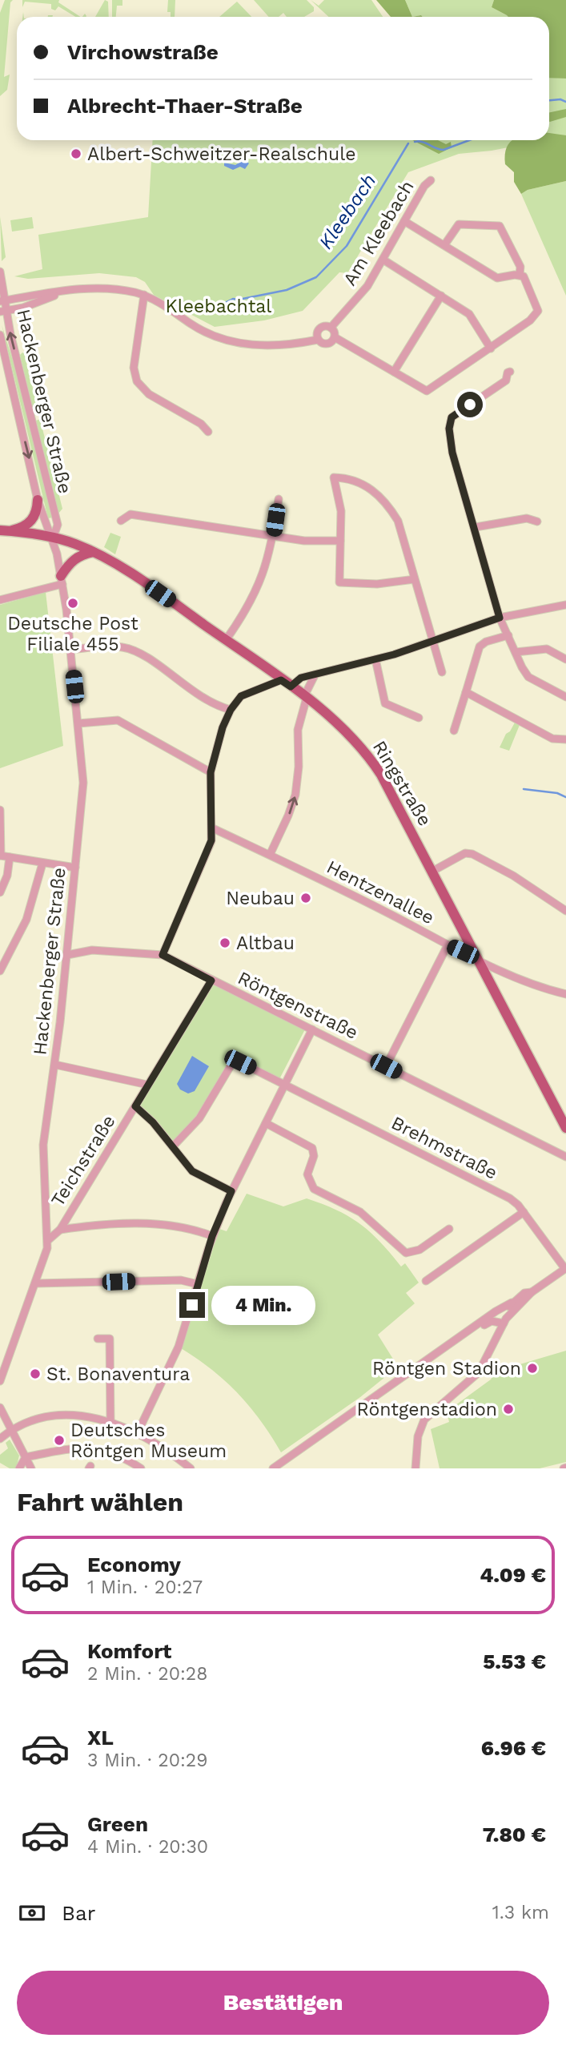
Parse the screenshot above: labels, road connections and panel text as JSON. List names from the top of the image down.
{
  "streets": {
    "main road": ["Ringstraße"],
    "street": [
      "Am Kleebach",
      "Hackenberger Straße",
      "Hentzenallee",
      "Röntgenstraße",
      "Brehmstraße",
      "Teichstraße"
    ]
  },
  "crossings": [
    ["Hackenberger Straße", "Ringstraße"],
    ["Hackenberger Straße", "Röntgenstraße"],
    ["Hackenberger Straße", "Teichstraße"],
    ["Ringstraße", "Hentzenallee"],
    ["Röntgenstraße", "Teichstraße"]
  ],
  "water": ["Kleebach"],
  "parks": ["Kleebachtal"],
  "places": [
    "Albert-Schweitzer-Realschule",
    "Deutsche Post Filiale 455",
    "Neubau",
    "Altbau",
    "Röntgen Stadion",
    "St. Bonaventura",
    "Röntgenstadion",
    "Deutsches Röntgen Museum"
  ],
  "page": {
    "banner": ["Virchowstraße", "Albrecht-Thaer-Straße"],
    "bubble": "4 Min.",
    "heading": "Fahrt wählen",
    "list": [
      {
        "name": "Economy",
        "note": "1 Min. · 20:27",
        "value": "4.09 €"
      },
      {
        "name": "Komfort",
        "note": "2 Min. · 20:28",
        "value": "5.53 €"
      },
      {
        "name": "XL",
        "note": "3 Min. · 20:29",
        "value": "6.96 €"
      },
      {
        "name": "Green",
        "note": "4 Min. · 20:30",
        "value": "7.80 €"
      }
    ],
    "pay": ["Bar", "1.3 km"],
    "buttons": "Bestätigen"
  }
}
